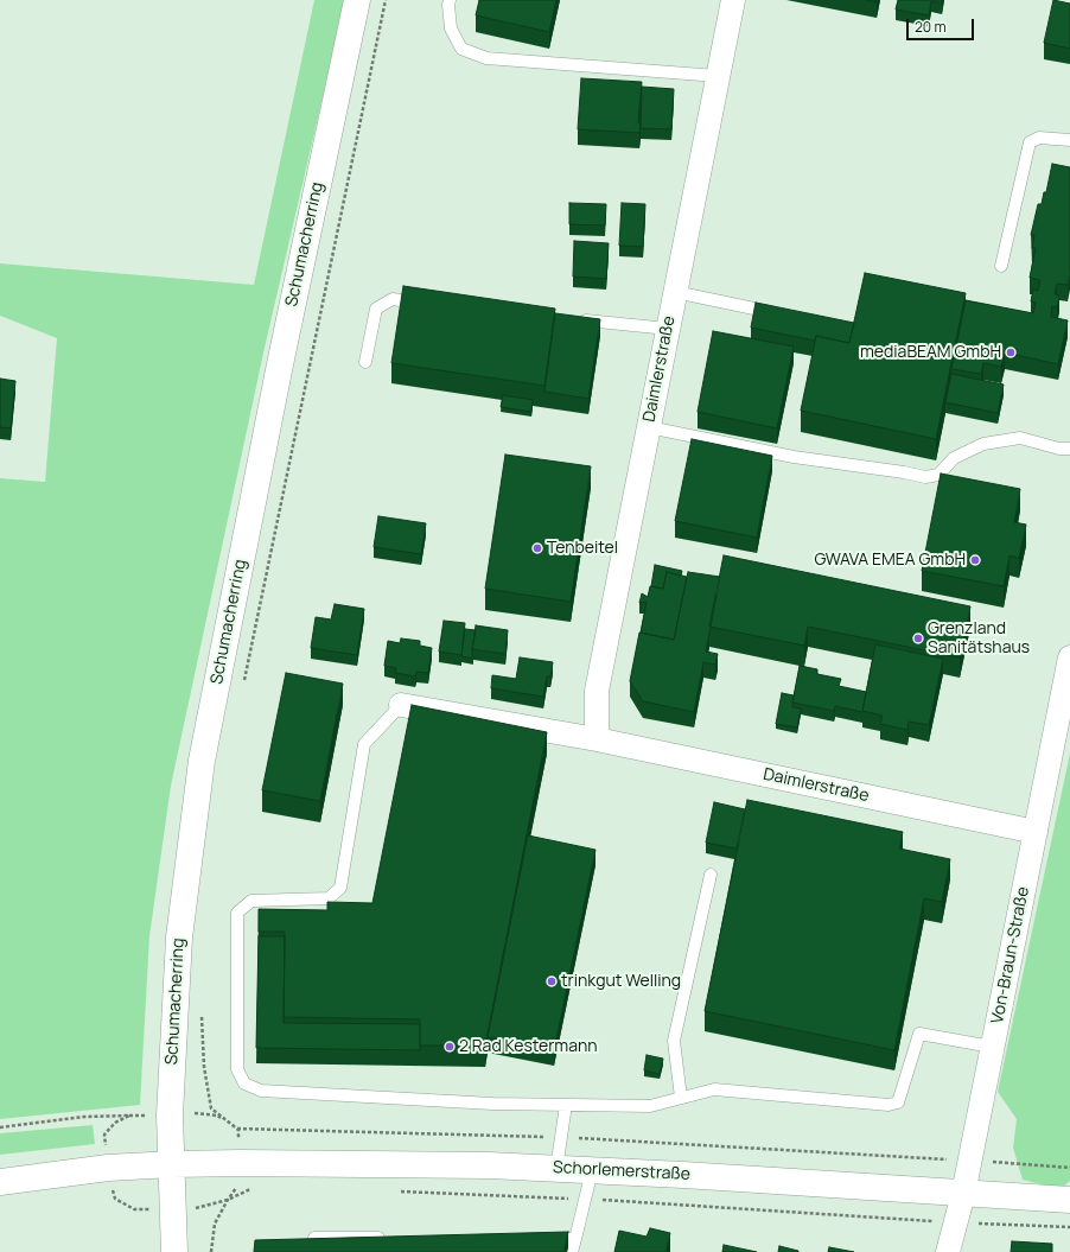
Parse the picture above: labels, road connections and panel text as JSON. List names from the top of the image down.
{
  "streets": {
    "main road": ["Schumacherring", "Schorlemerstraße"],
    "street": ["Daimlerstraße", "Von-Braun-Straße"]
  },
  "crossings": [
    ["Schumacherring", "Schorlemerstraße"],
    ["Daimlerstraße", "Von-Braun-Straße"],
    ["Von-Braun-Straße", "Schorlemerstraße"]
  ],
  "places": [
    "mediaBEAM GmbH",
    "Tenbeitel",
    "GWAVA EMEA GmbH",
    "Grenzland Sanitätshaus",
    "trinkgut Welling",
    "2 Rad Kestermann"
  ],
  "scale_bar": "20 m"
}
